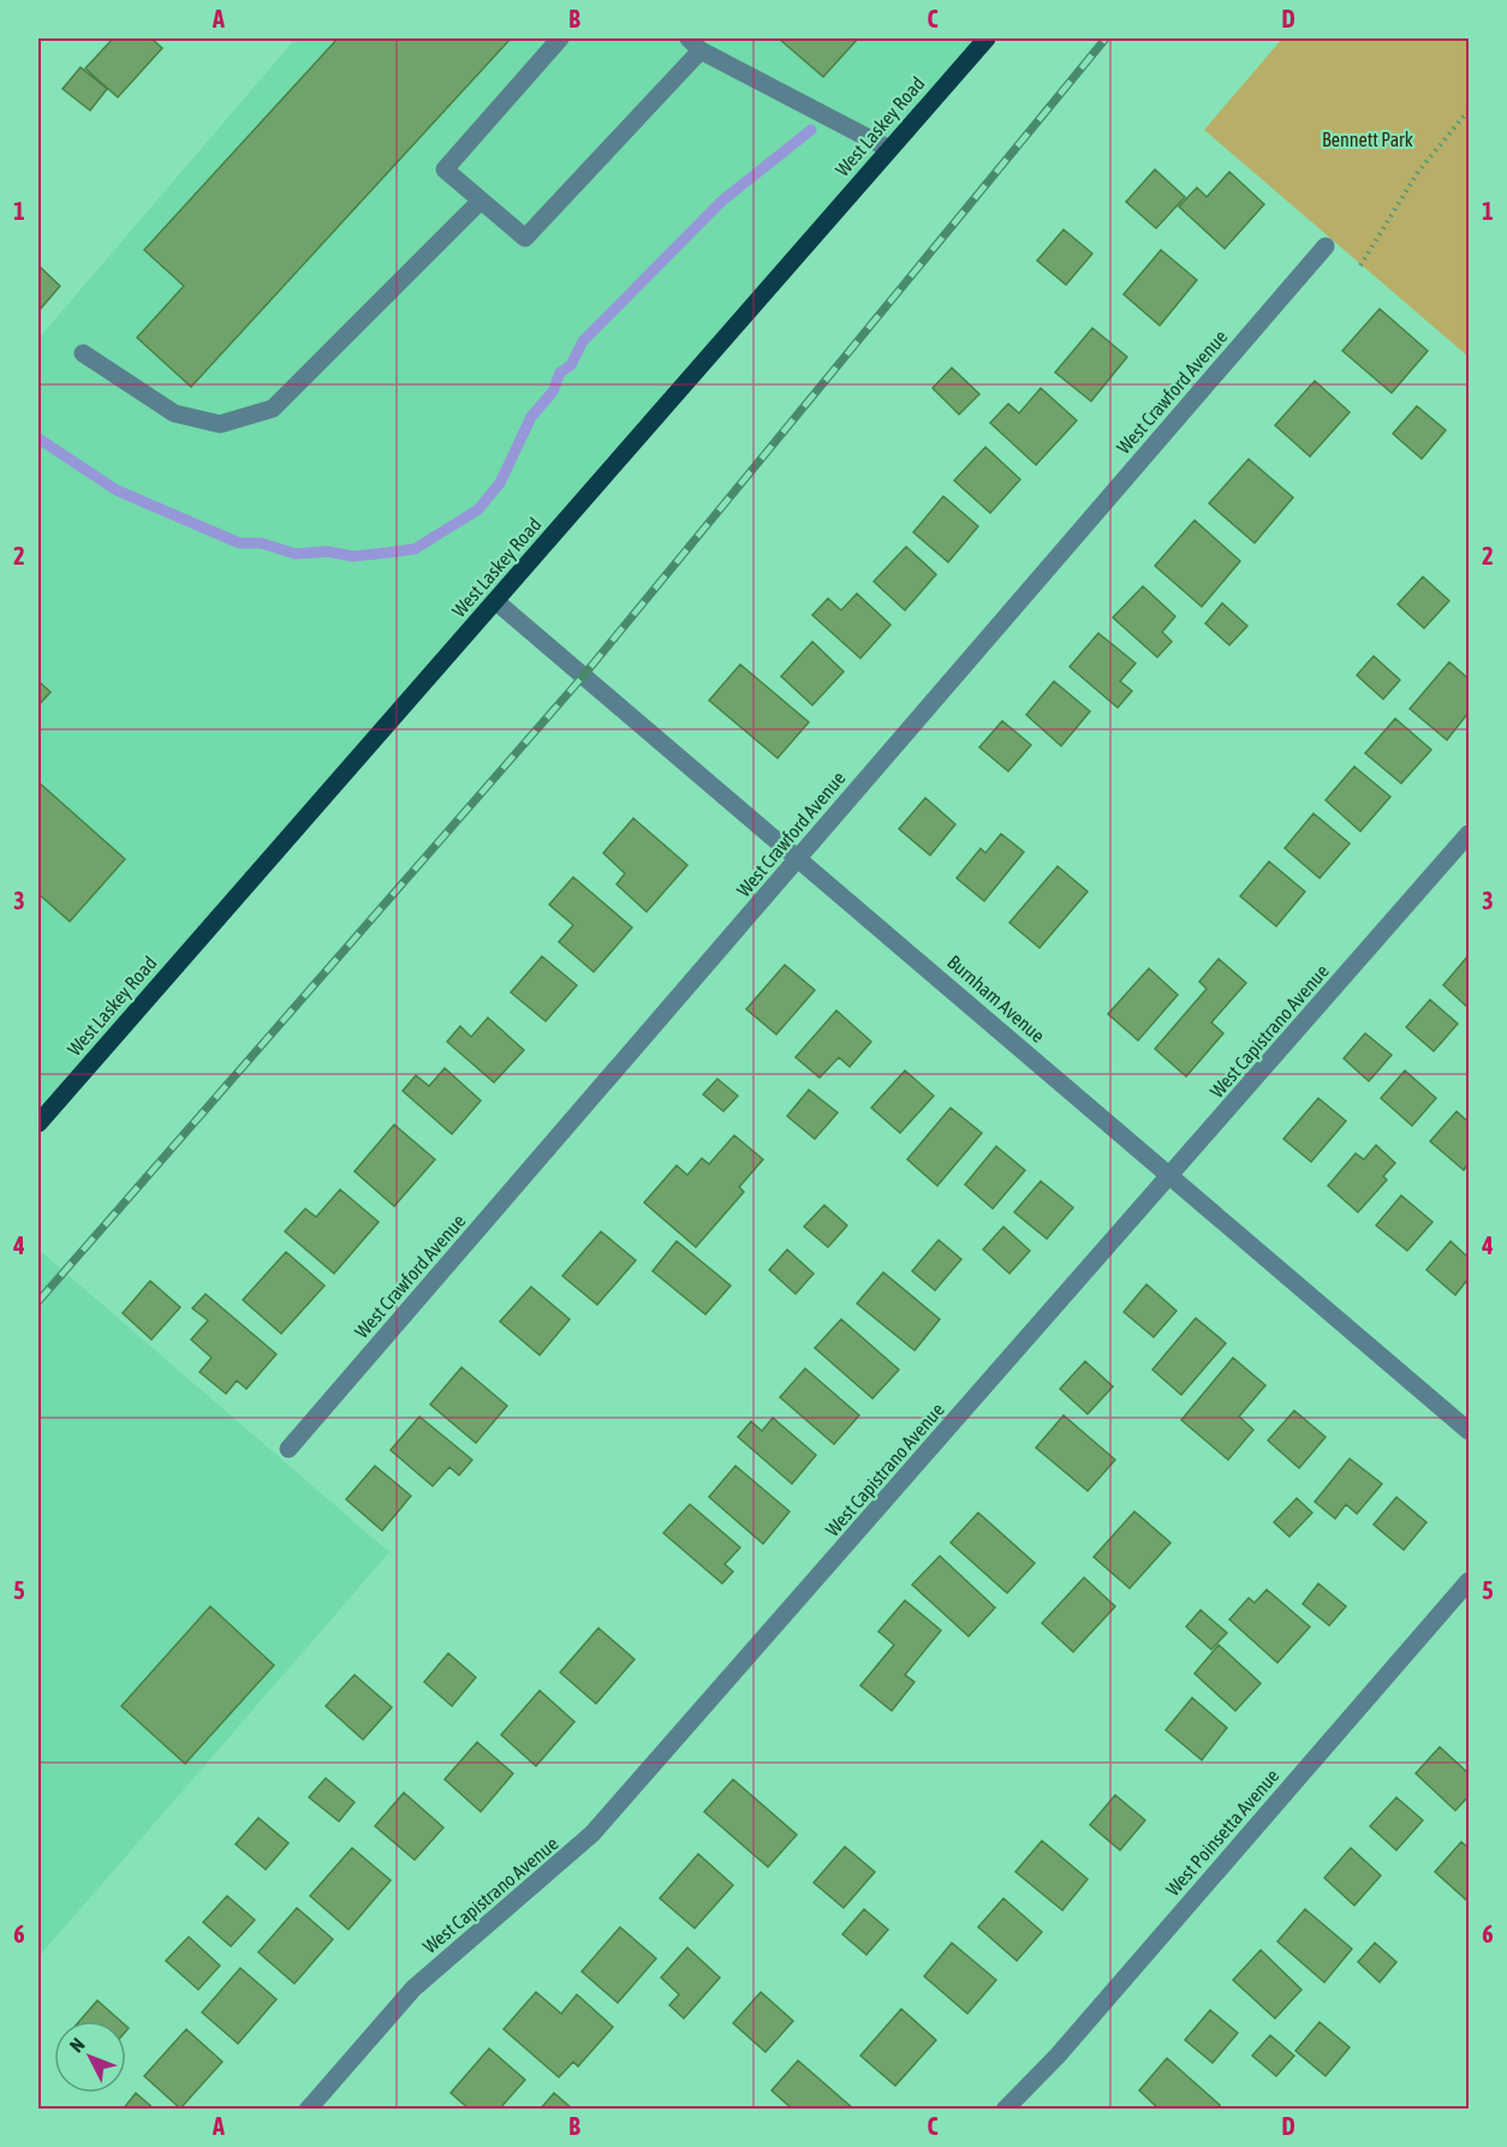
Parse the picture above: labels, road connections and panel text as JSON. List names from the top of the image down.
{
  "streets": {
    "main road": ["West Laskey Road"],
    "street": [
      "West Crawford Avenue",
      "Burnham Avenue",
      "West Capistrano Avenue",
      "West Poinsetta Avenue"
    ]
  },
  "crossings": [
    ["West Laskey Road", "Burnham Avenue"],
    ["West Crawford Avenue", "Burnham Avenue"],
    ["Burnham Avenue", "West Capistrano Avenue"]
  ],
  "parks": ["Bennett Park"],
  "north": "top left",
  "grid": {
    "columns": [
      "A",
      "B",
      "C",
      "D"
    ],
    "rows": [
      "1",
      "2",
      "3",
      "4",
      "5",
      "6"
    ]
  }
}
